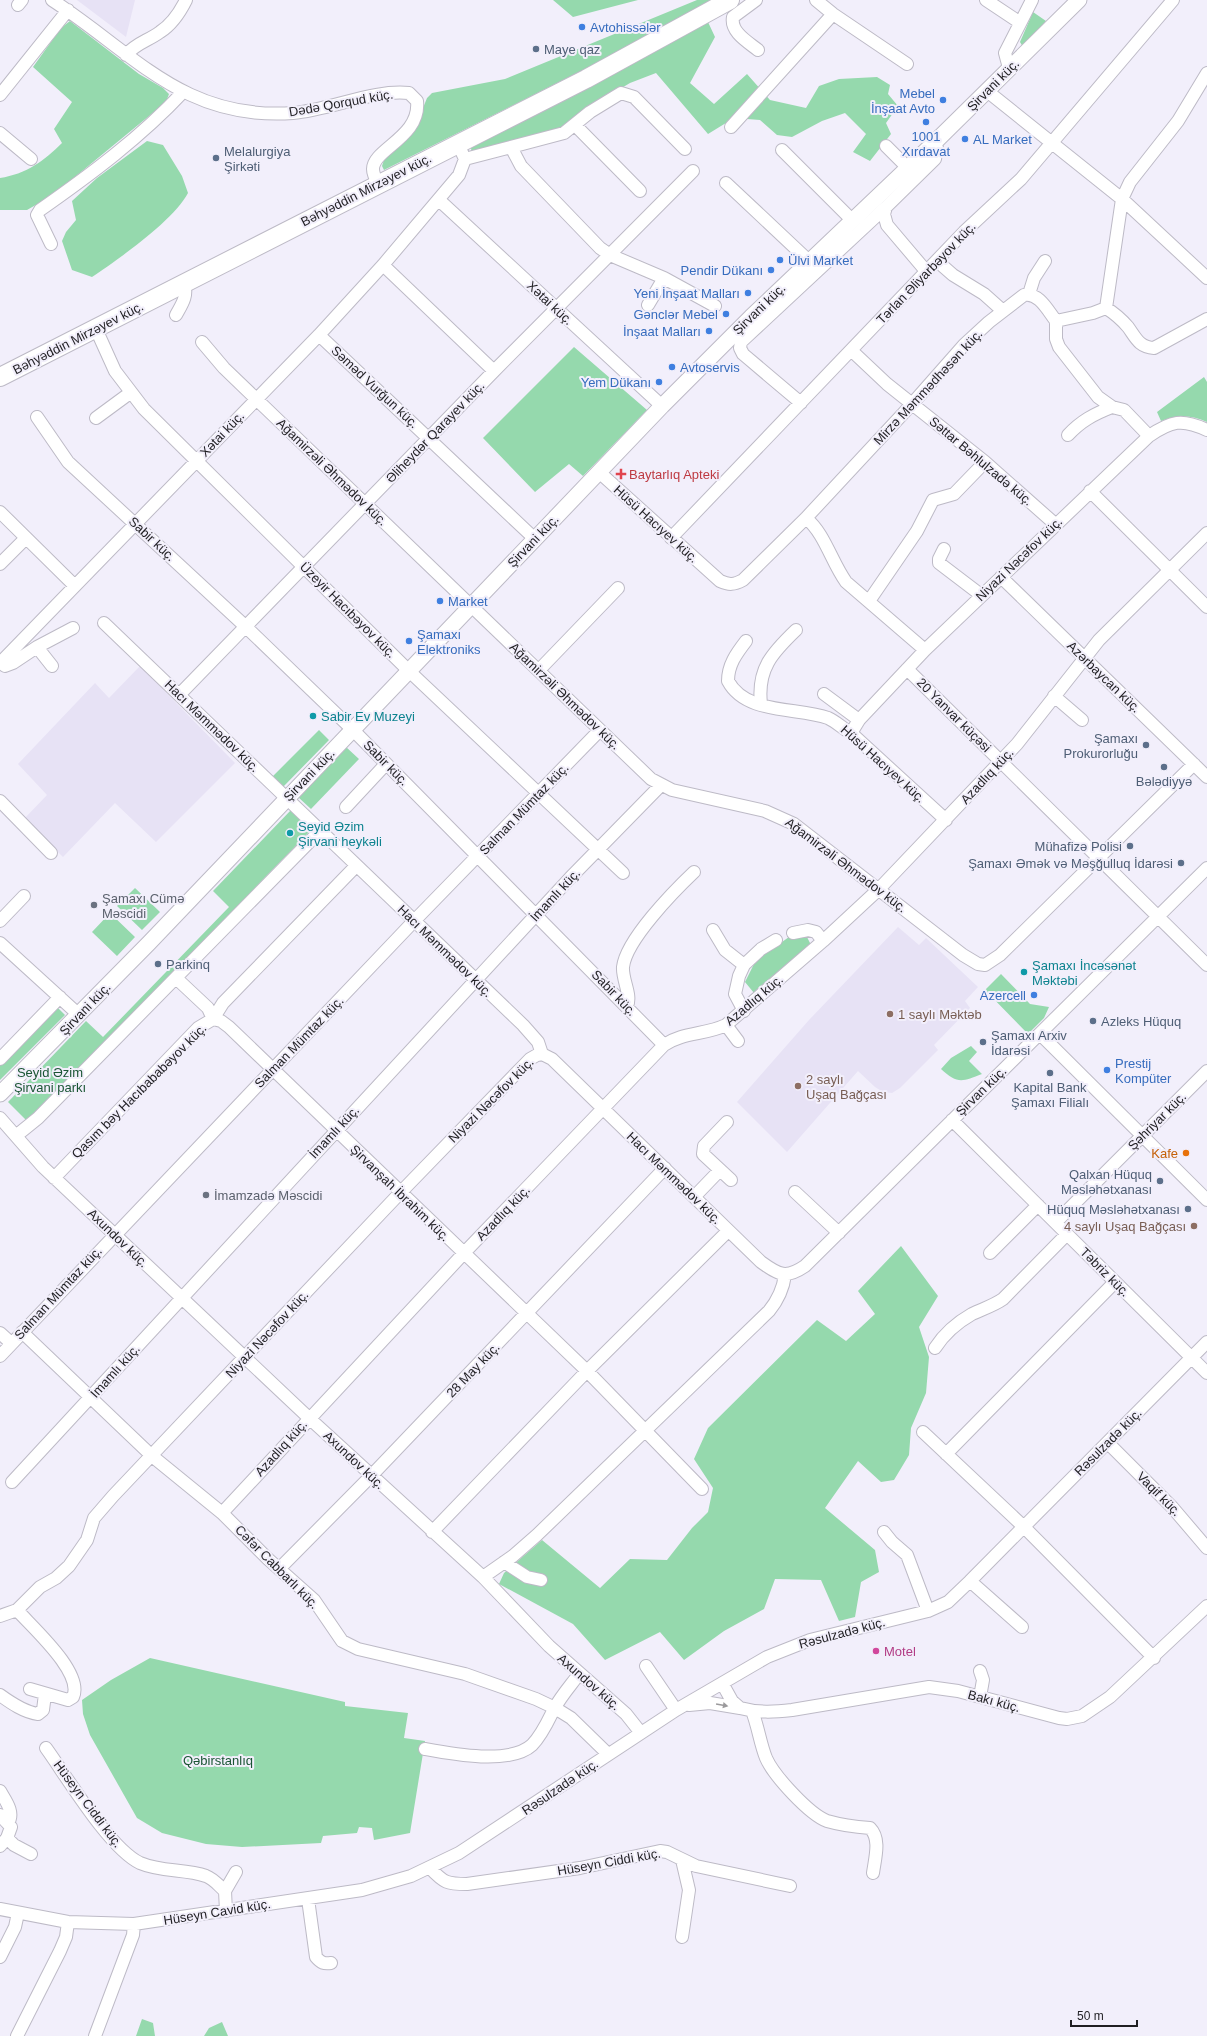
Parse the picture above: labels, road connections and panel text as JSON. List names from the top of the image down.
{
  "streets": {
    "highway": ["Bəhyəddin Mirzəyev küç."],
    "main road": ["Şirvani küç."],
    "street": [
      "Dədə Qorqud küç.",
      "Tərlan Əliyarbəyov küç.",
      "Xətai küç.",
      "Səməd Vurğun küç.",
      "Mirzə Məmmədhəsən küç.",
      "Əliheydər Qarayev küç.",
      "Səttar Bəhlulzadə küç.",
      "Ağamirzəli Əhmədov küç.",
      "Hüsü Hacıyev küç.",
      "Sabir küç.",
      "Niyazi Nəcəfov küç.",
      "Üzeyir Hacıbəyov küç.",
      "Azərbaycan küç.",
      "20 Yanvar küçəsi",
      "Hacı Məmmədov küç.",
      "Azadlıq küç.",
      "Salman Mümtaz küç.",
      "İmamlı küç.",
      "Qasım bəy Hacıbababəyov küç.",
      "Şirvan küç.",
      "Şəhriyar küç.",
      "Şirvanşah İbrahim küç.",
      "Axundov küç.",
      "Təbriz küç.",
      "28 May küç.",
      "Rəsulzadə küç.",
      "Vaqif küç.",
      "Cəfər Cabbarlı küç.",
      "Bakı küç.",
      "Hüseyn Ciddi küç.",
      "Hüseyn Cavid küç."
    ]
  },
  "crossings": [
    ["Şirvani küç.", "Xətai küç."],
    ["Şirvani küç.", "Səməd Vurğun küç."],
    ["Şirvani küç.", "Ağamirzəli Əhmədov küç."],
    ["Şirvani küç.", "Hüsü Hacıyev küç."],
    ["Şirvani küç.", "Sabir küç."],
    ["Şirvani küç.", "Üzeyir Hacıbəyov küç."],
    ["Şirvani küç.", "Hacı Məmmədov küç."],
    ["Dədə Qorqud küç.", "Bəhyəddin Mirzəyev küç."],
    ["Bəhyəddin Mirzəyev küç.", "Xətai küç."],
    ["Bəhyəddin Mirzəyev küç.", "Üzeyir Hacıbəyov küç."],
    ["Tərlan Əliyarbəyov küç.", "Səttar Bəhlulzadə küç."],
    ["Tərlan Əliyarbəyov küç.", "Hüsü Hacıyev küç."],
    ["Xətai küç.", "Səməd Vurğun küç."],
    ["Xətai küç.", "Əliheydər Qarayev küç."],
    ["Xətai küç.", "Ağamirzəli Əhmədov küç."],
    ["Xətai küç.", "Sabir küç."],
    ["Xətai küç.", "Üzeyir Hacıbəyov küç."],
    ["Səməd Vurğun küç.", "Əliheydər Qarayev küç."],
    ["Mirzə Məmmədhəsən küç.", "Səttar Bəhlulzadə küç."],
    ["Mirzə Məmmədhəsən küç.", "Hüsü Hacıyev küç."],
    ["Əliheydər Qarayev küç.", "Ağamirzəli Əhmədov küç."],
    ["Əliheydər Qarayev küç.", "Sabir küç."],
    ["Əliheydər Qarayev küç.", "Üzeyir Hacıbəyov küç."],
    ["Əliheydər Qarayev küç.", "Hacı Məmmədov küç."],
    ["Səttar Bəhlulzadə küç.", "Niyazi Nəcəfov küç."],
    ["Ağamirzəli Əhmədov küç.", "20 Yanvar küçəsi"],
    ["Ağamirzəli Əhmədov küç.", "Azadlıq küç."],
    ["Ağamirzəli Əhmədov küç.", "Salman Mümtaz küç."],
    ["Ağamirzəli Əhmədov küç.", "İmamlı küç."],
    ["Hüsü Hacıyev küç.", "Niyazi Nəcəfov küç."],
    ["Hüsü Hacıyev küç.", "Azadlıq küç."],
    ["Sabir küç.", "Azadlıq küç."],
    ["Sabir küç.", "Salman Mümtaz küç."],
    ["Sabir küç.", "İmamlı küç."],
    ["Niyazi Nəcəfov küç.", "Azərbaycan küç."],
    ["Niyazi Nəcəfov küç.", "20 Yanvar küçəsi"],
    ["Niyazi Nəcəfov küç.", "Hacı Məmmədov küç."],
    ["Niyazi Nəcəfov küç.", "Şirvanşah İbrahim küç."],
    ["Niyazi Nəcəfov küç.", "Axundov küç."],
    ["Niyazi Nəcəfov küç.", "Cəfər Cabbarlı küç."],
    ["Üzeyir Hacıbəyov küç.", "Salman Mümtaz küç."],
    ["Üzeyir Hacıbəyov küç.", "İmamlı küç."],
    ["Azərbaycan küç.", "Azadlıq küç."],
    ["20 Yanvar küçəsi", "Azadlıq küç."],
    ["20 Yanvar küçəsi", "Şirvan küç."],
    ["Hacı Məmmədov küç.", "Azadlıq küç."],
    ["Hacı Məmmədov küç.", "Salman Mümtaz küç."],
    ["Hacı Məmmədov küç.", "İmamlı küç."],
    ["Hacı Məmmədov küç.", "Qasım bəy Hacıbababəyov küç."],
    ["Hacı Məmmədov küç.", "Şirvan küç."],
    ["Hacı Məmmədov küç.", "28 May küç."],
    ["Azadlıq küç.", "Şirvanşah İbrahim küç."],
    ["Azadlıq küç.", "Axundov küç."],
    ["Azadlıq küç.", "Cəfər Cabbarlı küç."],
    ["Salman Mümtaz küç.", "Şirvanşah İbrahim küç."],
    ["Salman Mümtaz küç.", "Axundov küç."],
    ["Salman Mümtaz küç.", "Cəfər Cabbarlı küç."],
    ["İmamlı küç.", "Şirvanşah İbrahim küç."],
    ["İmamlı küç.", "Axundov küç."],
    ["İmamlı küç.", "Cəfər Cabbarlı küç."],
    ["Qasım bəy Hacıbababəyov küç.", "Şirvanşah İbrahim küç."],
    ["Qasım bəy Hacıbababəyov küç.", "Axundov küç."],
    ["Şirvan küç.", "Təbriz küç."],
    ["Şəhriyar küç.", "Təbriz küç."],
    ["Şirvanşah İbrahim küç.", "28 May küç."],
    ["Axundov küç.", "28 May küç."],
    ["Axundov küç.", "Rəsulzadə küç."],
    ["Təbriz küç.", "Rəsulzadə küç."],
    ["28 May küç.", "Cəfər Cabbarlı küç."],
    ["Rəsulzadə küç.", "Vaqif küç."],
    ["Rəsulzadə küç.", "Cəfər Cabbarlı küç."],
    ["Rəsulzadə küç.", "Bakı küç."],
    ["Rəsulzadə küç.", "Hüseyn Ciddi küç."],
    ["Rəsulzadə küç.", "Hüseyn Cavid küç."],
    ["Hüseyn Ciddi küç.", "Hüseyn Cavid küç."]
  ],
  "parks": ["Seyid Əzim Şirvani parkı", "Qəbirstanlıq"],
  "places": {
    "other": [
      "Avtohissələr",
      "Maye qaz",
      "Mebel İnşaat Avto",
      "1001 Xırdavat",
      "AL Market",
      "Melalurgiya Şirkəti",
      "Ülvi Market",
      "Pendir Dükanı",
      "Yeni İnşaat Malları",
      "Gənclər Mebel",
      "İnşaat Malları",
      "Avtoservis",
      "Yem Dükanı",
      "Market",
      "Şamaxı Elektroniks",
      "Sabir Ev Muzeyi",
      "Şamaxı Prokurorluğu",
      "Bələdiyyə",
      "Seyid Əzim Şirvani heykəli",
      "Mühafizə Polisi",
      "Şamaxı Əmək və Məşğulluq İdarəsi",
      "Şamaxı Cümə Məscidi",
      "Parkinq",
      "Şamaxı İncəsənət Məktəbi",
      "Azercell",
      "1 saylı Məktəb",
      "Azleks Hüquq",
      "Şamaxı Arxiv İdarəsi",
      "Prestij Kompüter",
      "Kapital Bank Şamaxı Filialı",
      "2 saylı Uşaq Bağçası",
      "Kafe",
      "Qalxan Hüquq Məsləhətxanası",
      "İmamzadə Məscidi",
      "Hüquq Məsləhətxanası",
      "4 saylı Uşaq Bağçası",
      "Motel"
    ],
    "health": ["Baytarlıq Apteki"]
  },
  "scale_bar": "50 m"
}
